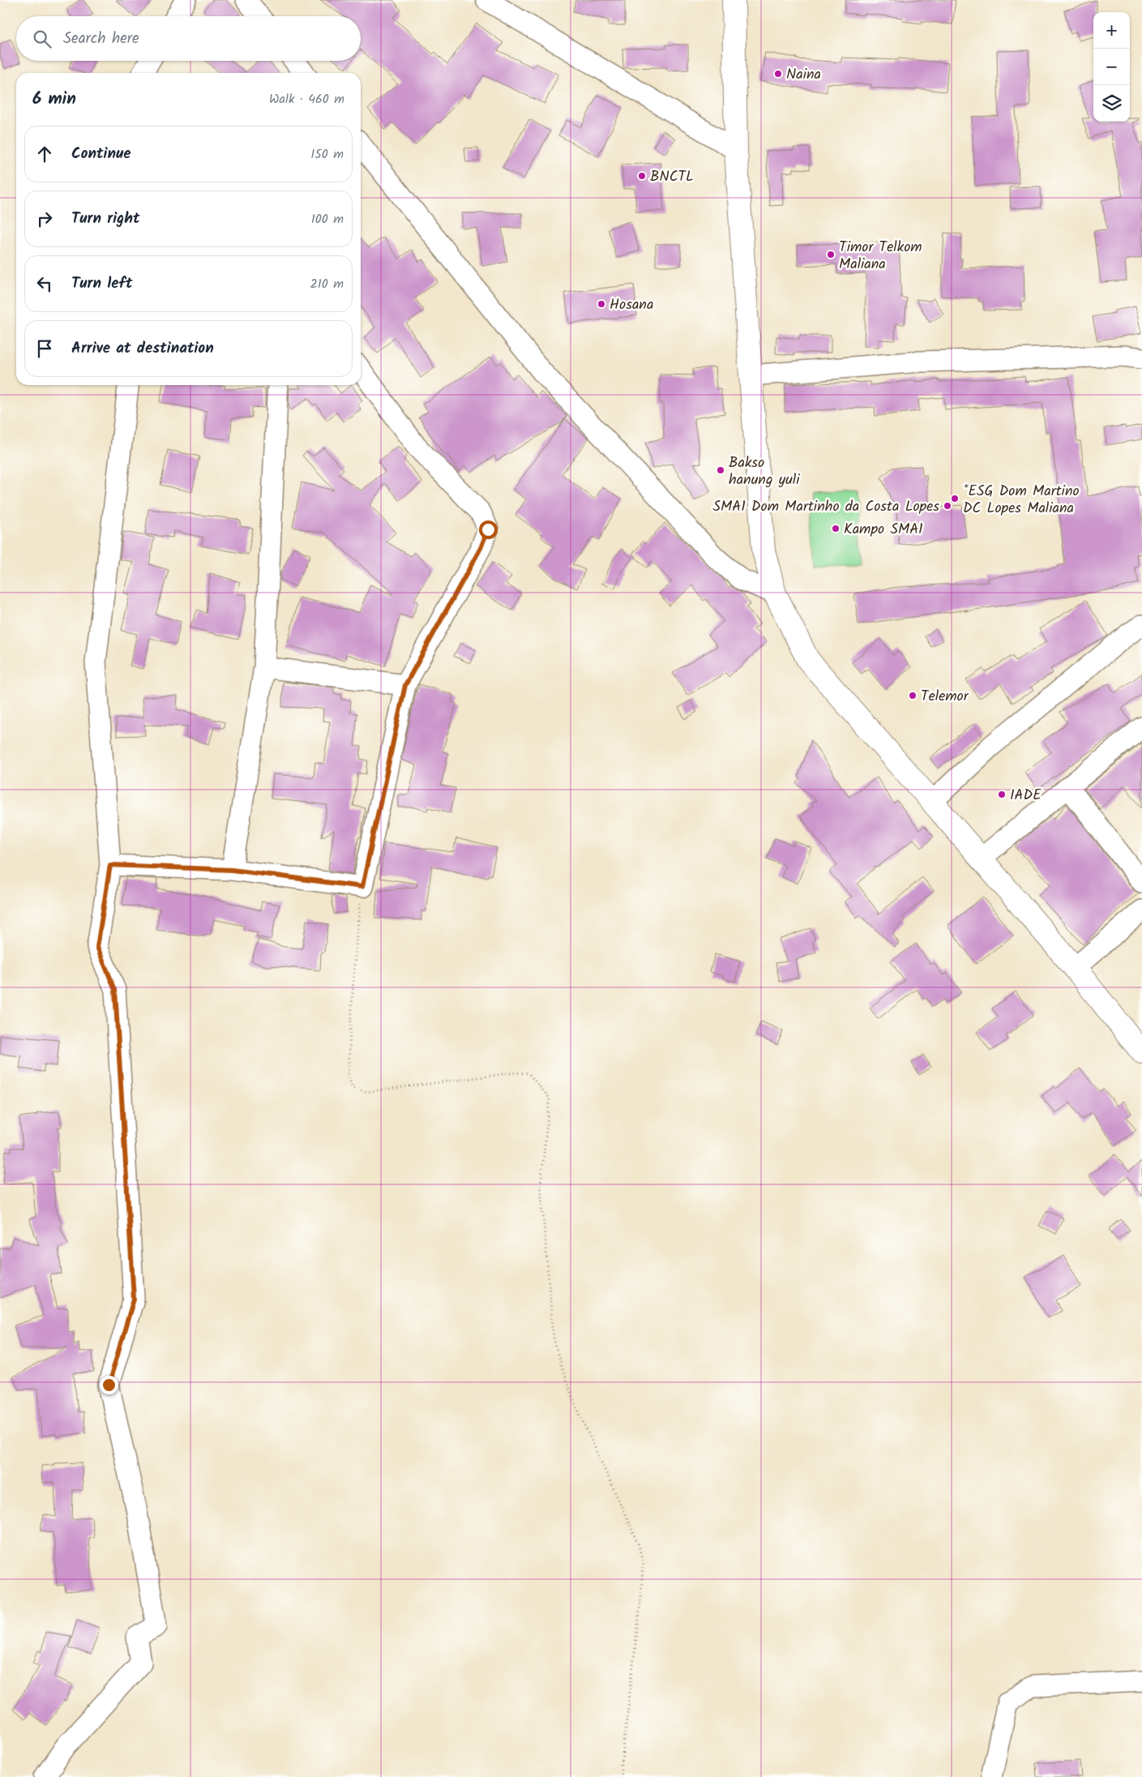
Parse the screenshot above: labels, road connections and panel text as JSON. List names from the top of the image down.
{
  "places": [
    "Naina",
    "BNCTL",
    "Timor Telkom Maliana",
    "Hosana",
    "Bakso hanung yuli",
    "*ESG Dom Martino DC Lopes Maliana",
    "SMA1 Dom Martinho da Costa Lopes",
    "Kampo SMA1",
    "Telemor",
    "IADE"
  ],
  "page": {
    "map_buttons": ["+", "−"],
    "search": "Search here",
    "heading": ["6 min", "Walk · 460 m"],
    "list": [
      ["Continue", "150 m"],
      ["Turn right", "100 m"],
      ["Turn left", "210 m"],
      "Arrive at destination"
    ]
  }
}
